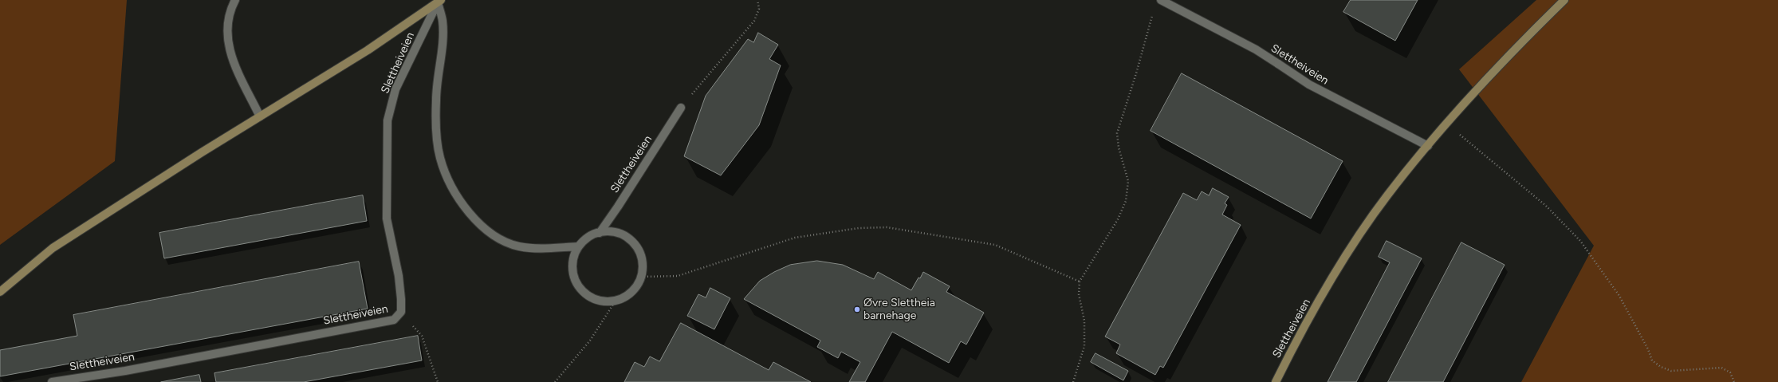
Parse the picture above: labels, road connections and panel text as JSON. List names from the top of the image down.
{
  "streets": {
    "street": ["Slettheiveien"]
  },
  "places": ["Øvre Slettheia barnehage"]
}
